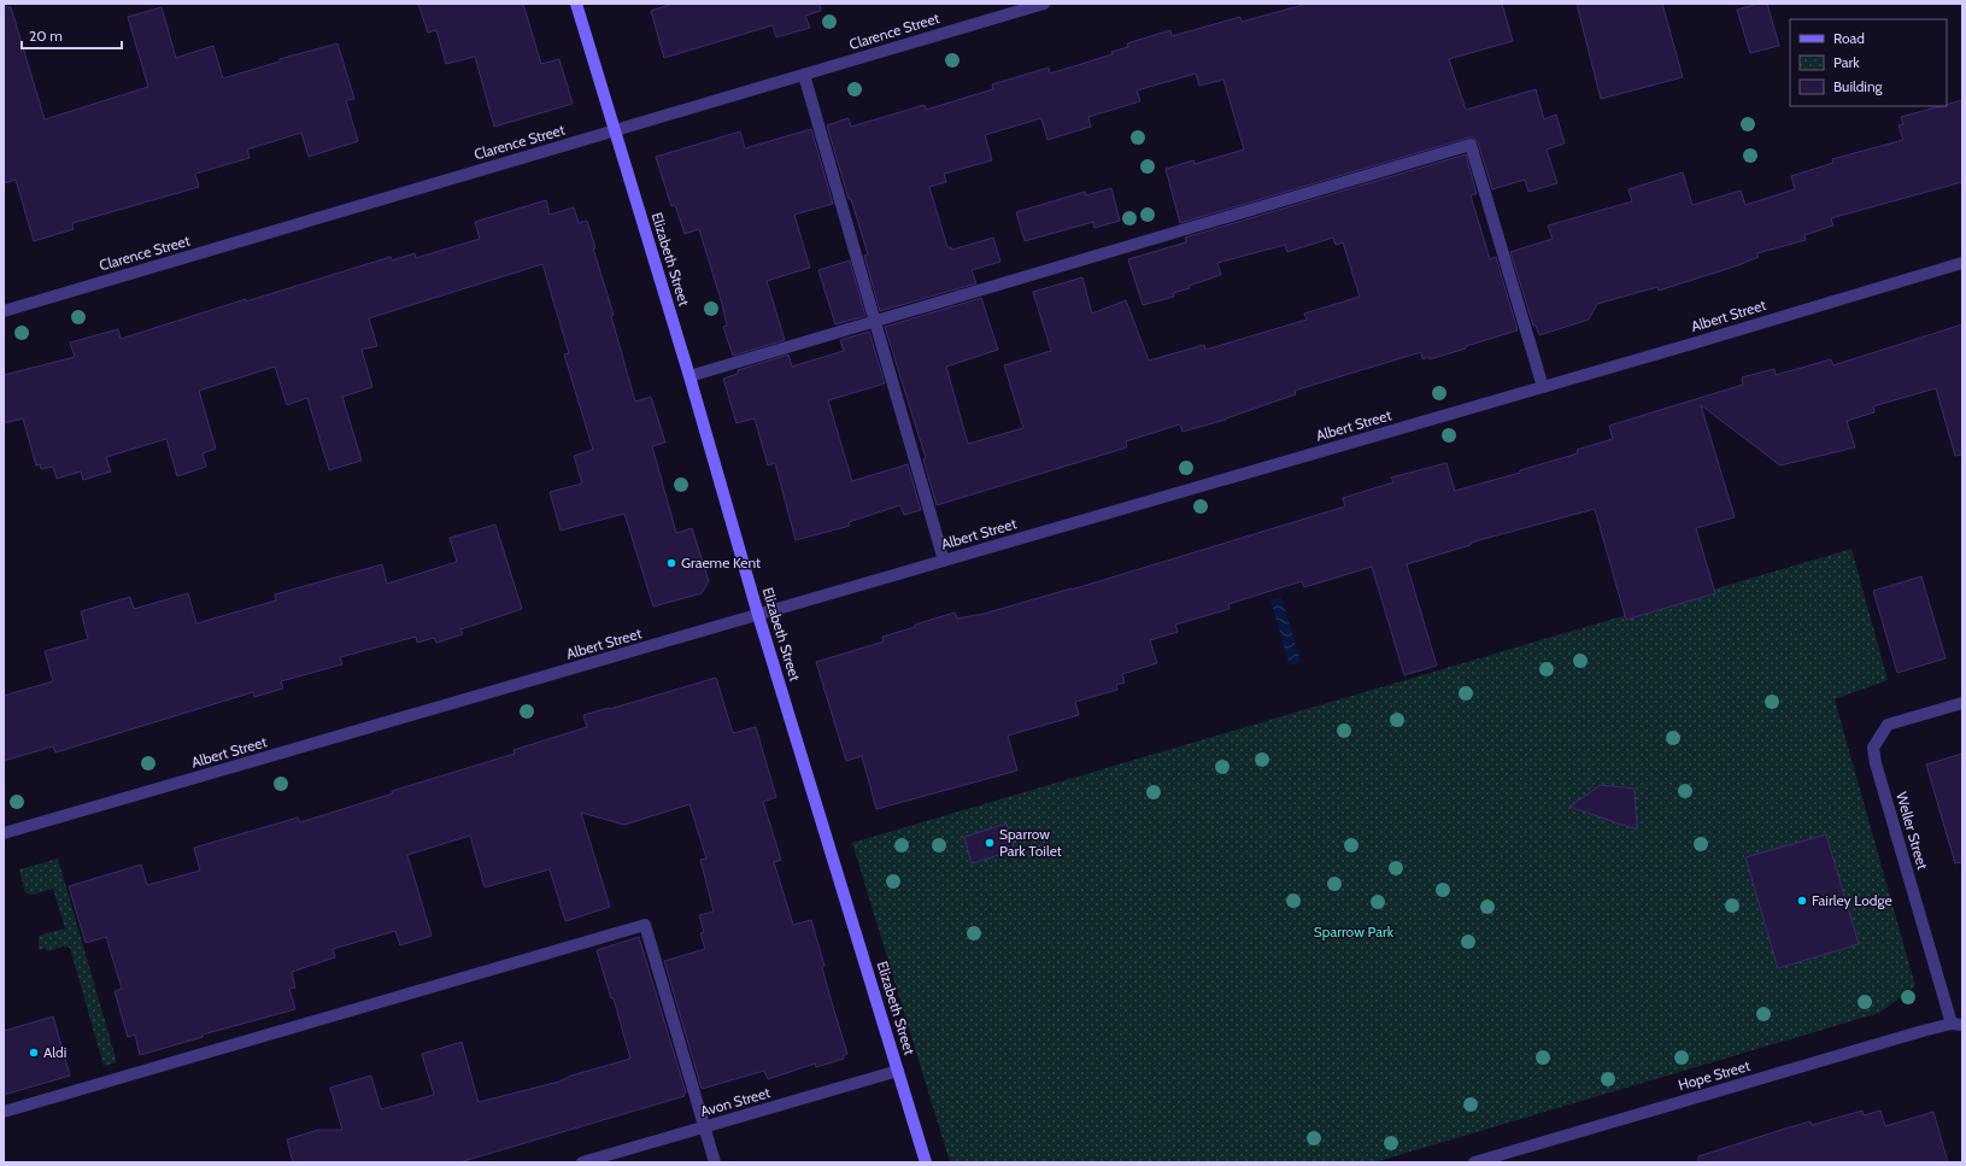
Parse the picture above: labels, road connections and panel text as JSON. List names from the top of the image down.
{
  "streets": {
    "street": [
      "Clarence Street",
      "Elizabeth Street",
      "Albert Street",
      "Weller Street",
      "Hope Street",
      "Avon Street"
    ]
  },
  "crossings": [
    ["Clarence Street", "Elizabeth Street"],
    ["Elizabeth Street", "Albert Street"],
    ["Elizabeth Street", "Avon Street"],
    ["Weller Street", "Hope Street"]
  ],
  "parks": ["Sparrow Park"],
  "places": [
    "Graeme Kent",
    "Sparrow Park Toilet",
    "Fairley Lodge",
    "Aldi"
  ],
  "legend": ["Road", "Park", "Building"],
  "scale_bar": "20 m"
}
